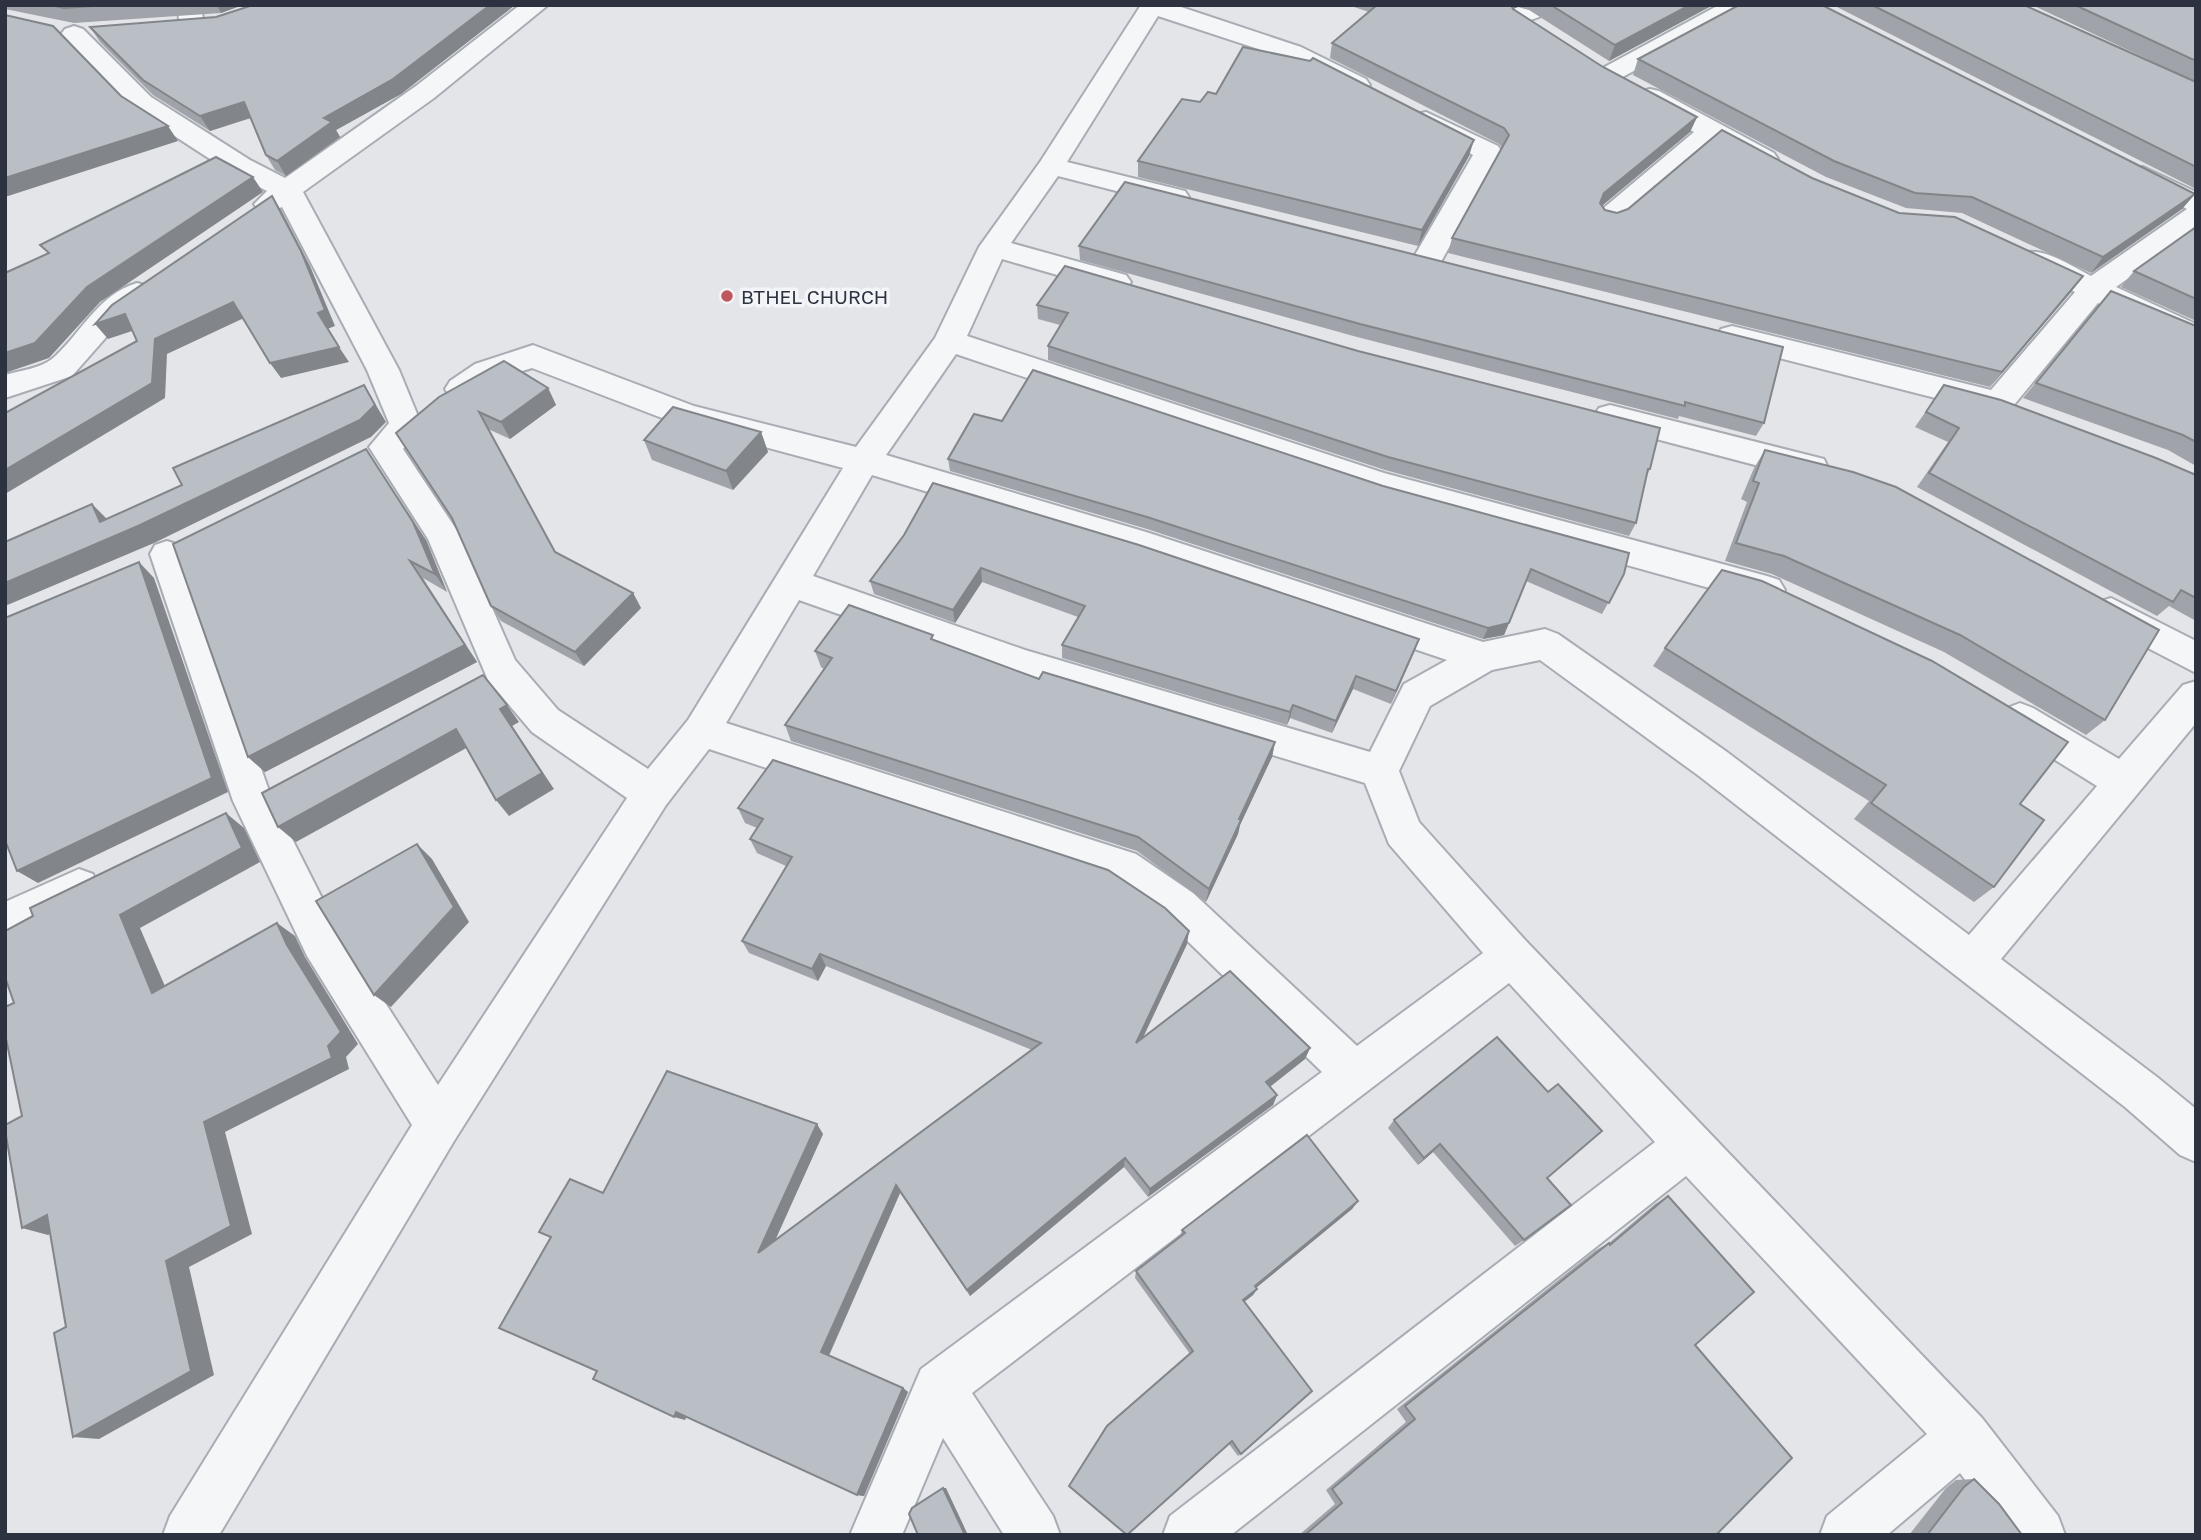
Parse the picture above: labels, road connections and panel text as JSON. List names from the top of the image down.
{
  "places": ["BTHEL CHURCH"]
}
